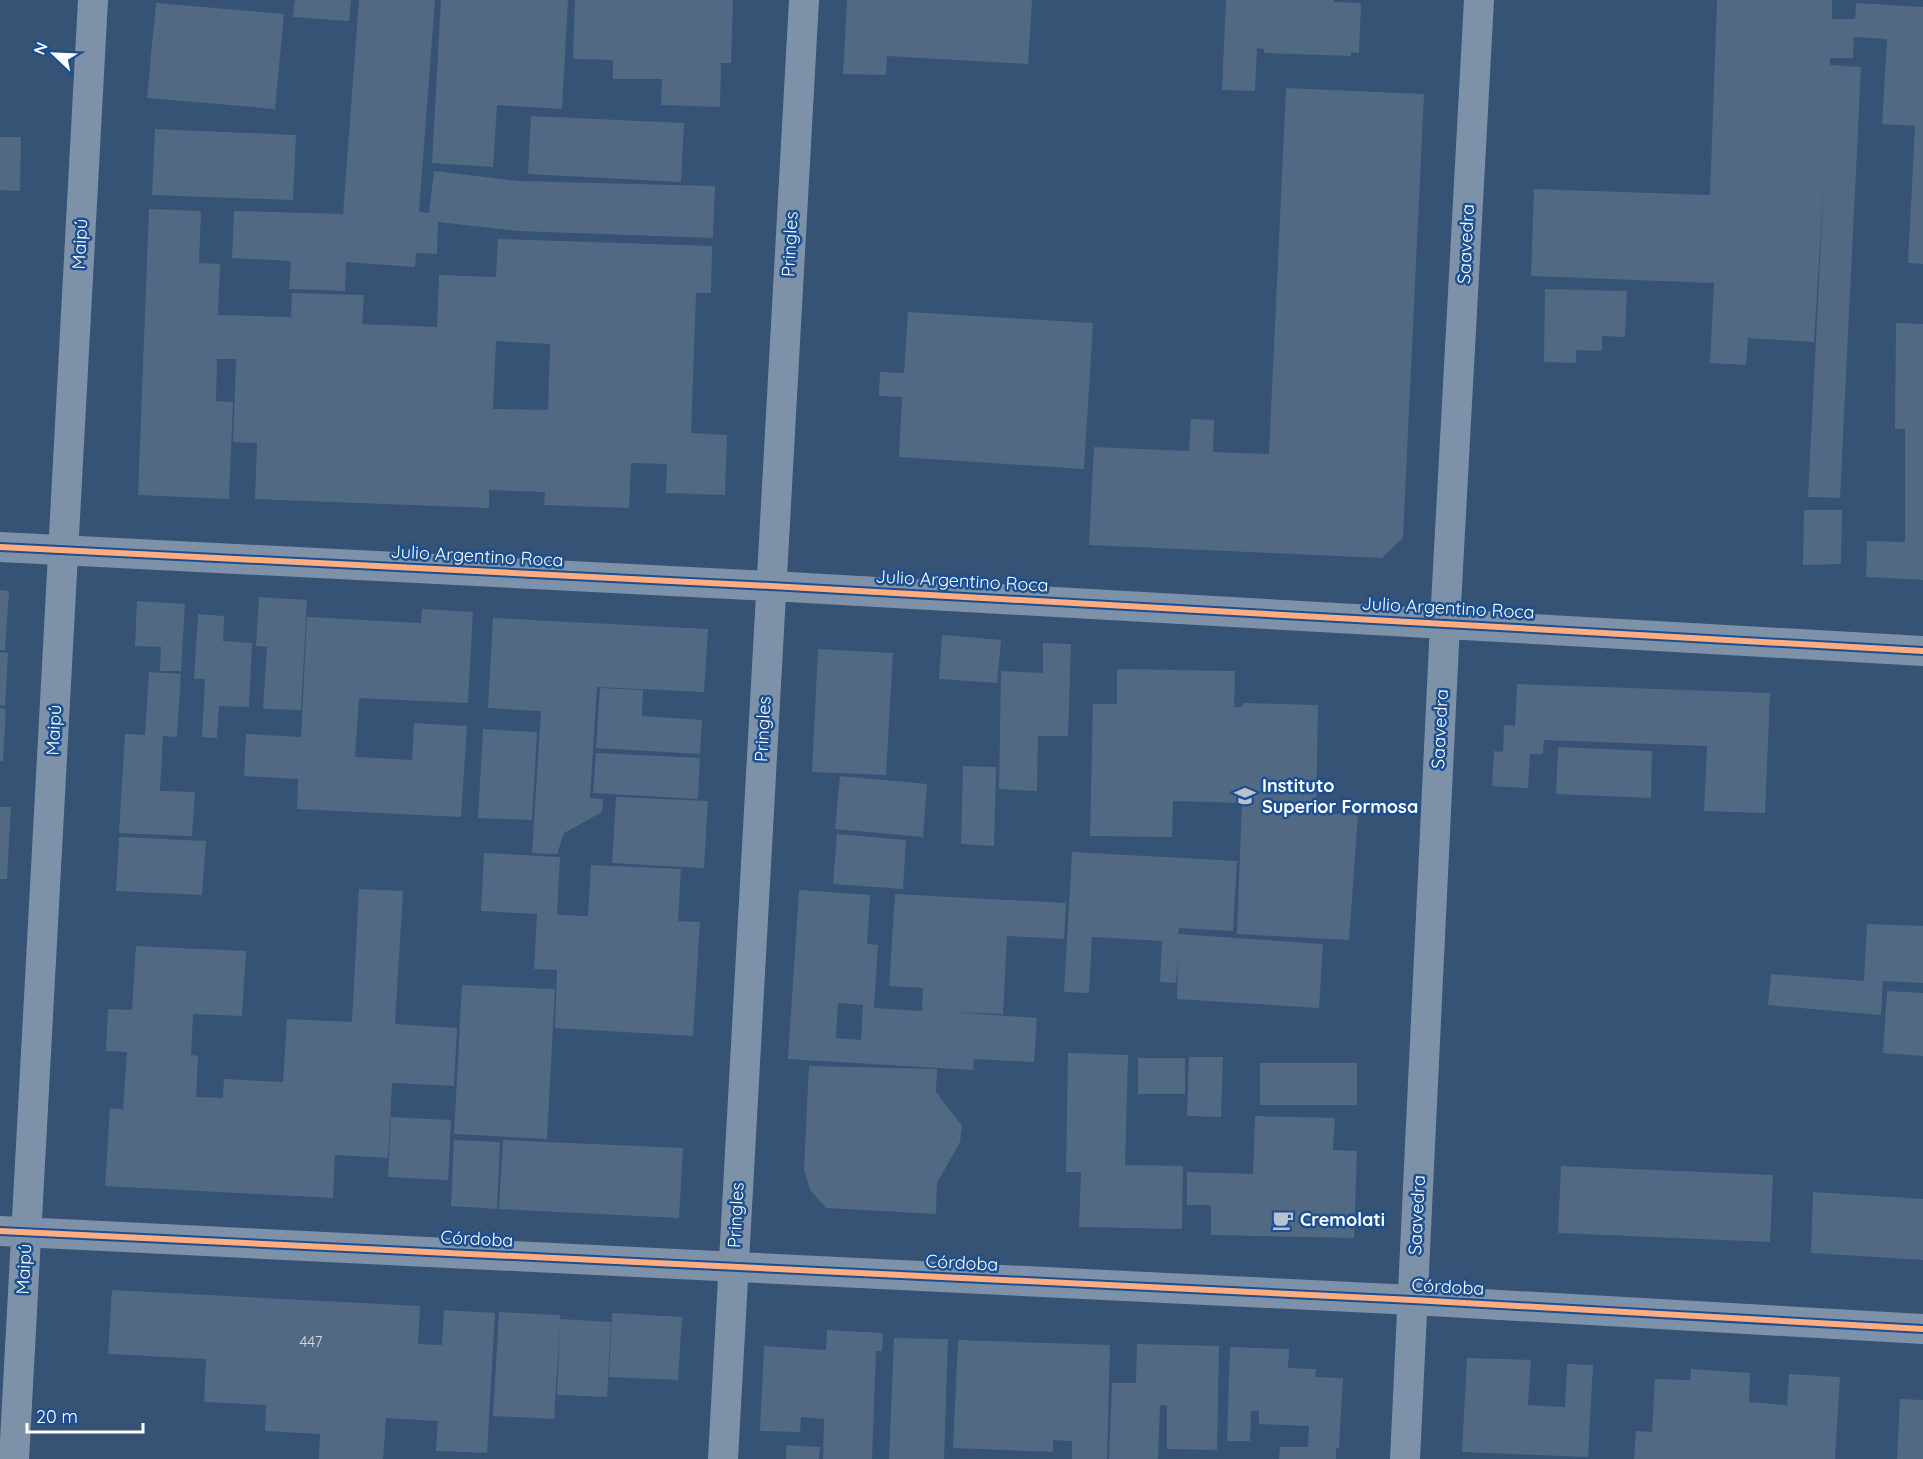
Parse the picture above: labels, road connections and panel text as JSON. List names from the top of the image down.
{
  "streets": {
    "street": [
      "Maipú",
      "Pringles",
      "Saavedra",
      "Julio Argentino Roca",
      "Córdoba"
    ]
  },
  "crossings": [
    ["Maipú", "Julio Argentino Roca"],
    ["Maipú", "Córdoba"],
    ["Pringles", "Julio Argentino Roca"],
    ["Pringles", "Córdoba"],
    ["Saavedra", "Julio Argentino Roca"],
    ["Saavedra", "Córdoba"]
  ],
  "places": {
    "school or university": ["Instituto Superior Formosa"],
    "cafe": ["Cremolati"]
  },
  "house_numbers": ["447"],
  "scale_bar": "20 m",
  "north": "top left"
}
